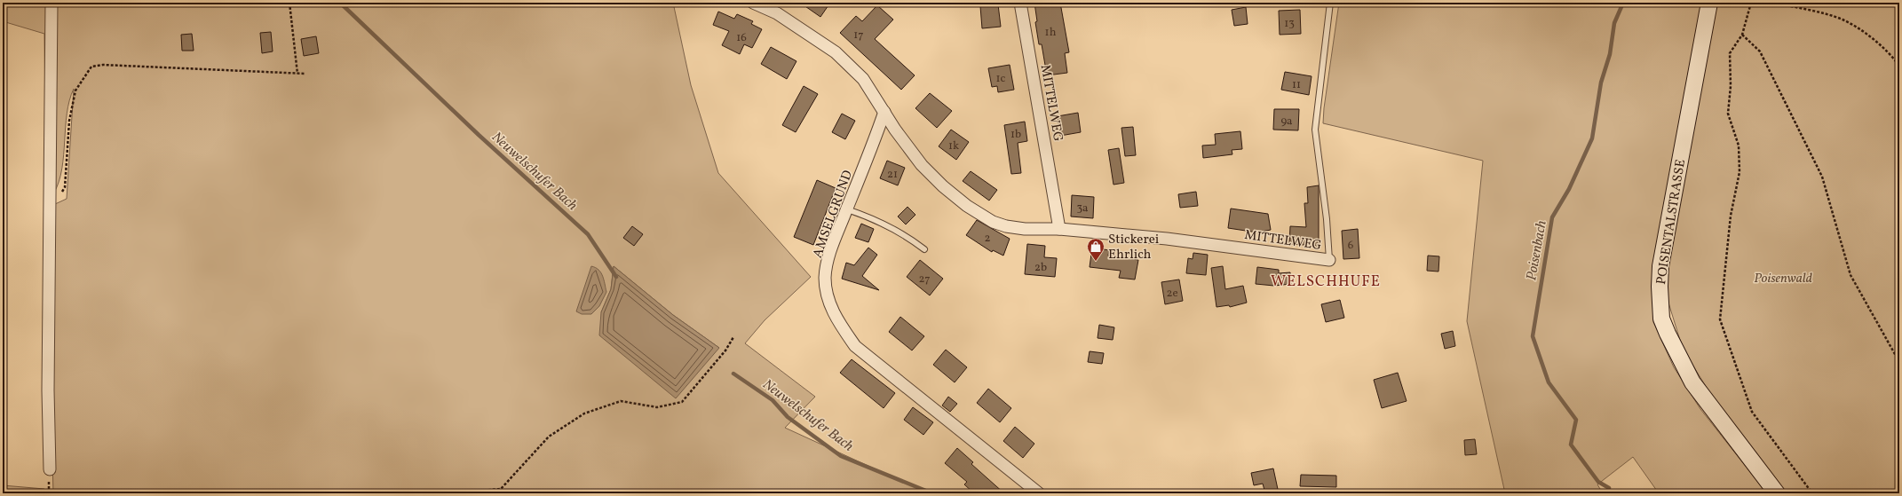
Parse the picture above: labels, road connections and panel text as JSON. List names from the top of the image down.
{
  "streets": {
    "main road": ["POISENTALSTRASSE"],
    "street": ["MITTELWEG", "AMSELGRUND"]
  },
  "crossings": [
    ["MITTELWEG", "AMSELGRUND"]
  ],
  "districts": ["WELSCHHUFE"],
  "water": ["Neuwelschufer Bach", "Poisenbach"],
  "parks": ["Poisenwald"],
  "places": {
    "shop": ["Stickerei Ehrlich"]
  },
  "house_numbers": [
    "13",
    "1h",
    "17",
    "16",
    "1c",
    "11",
    "9a",
    "1b",
    "1k",
    "21",
    "3a",
    "2",
    "6",
    "2b",
    "27",
    "2e"
  ]
}
